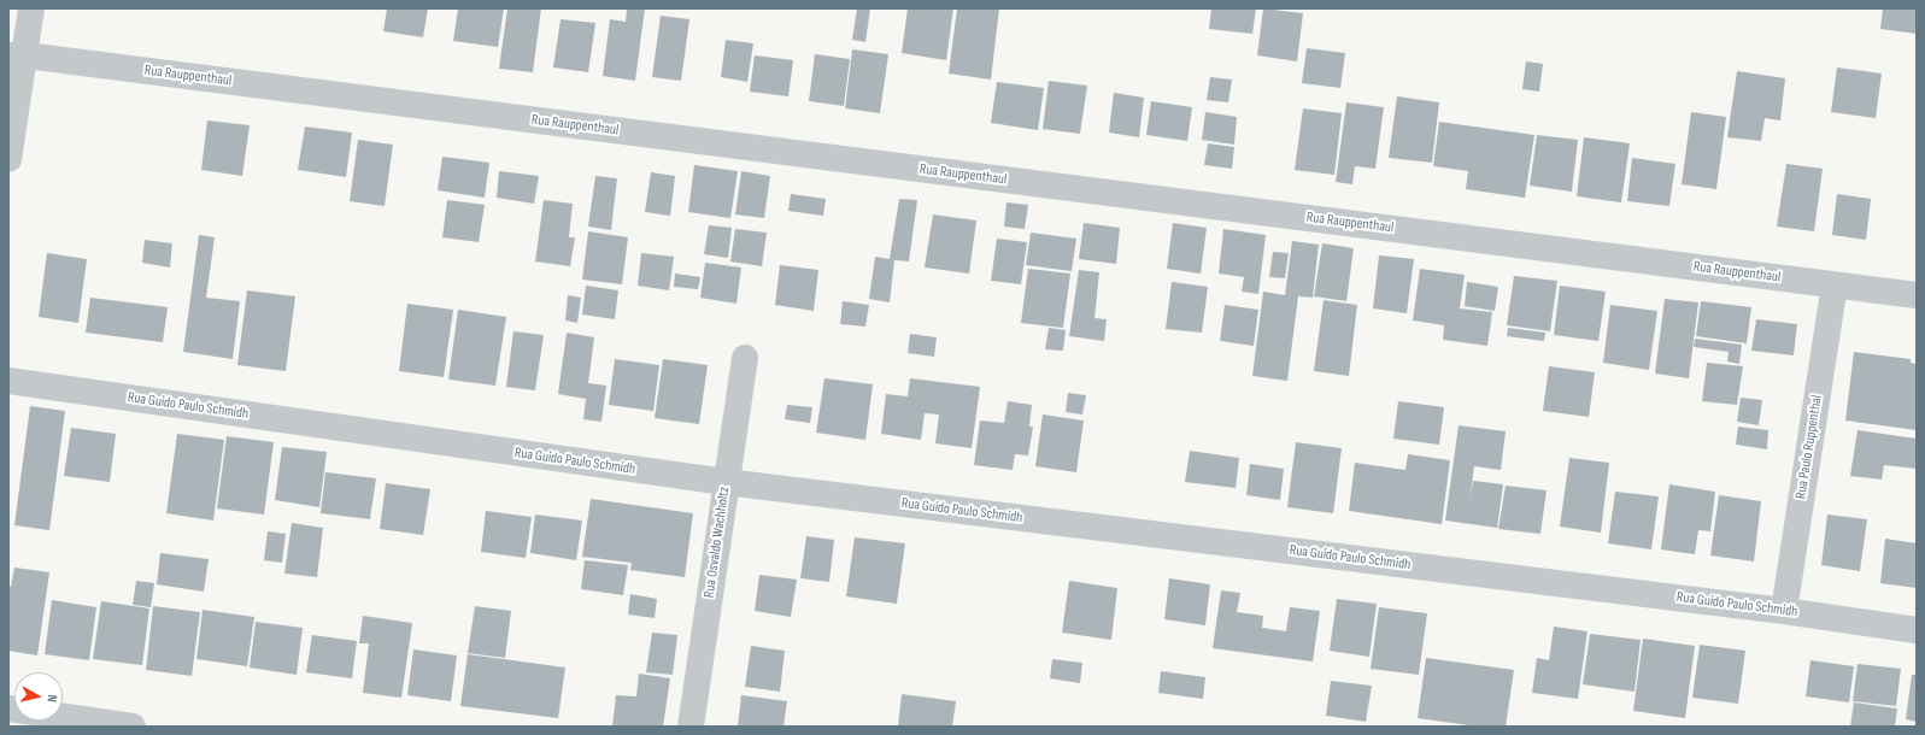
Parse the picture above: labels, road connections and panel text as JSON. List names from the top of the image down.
{
  "streets": {
    "street": [
      "Rua Rauppenthaul",
      "Rua Guido Paulo Schmidh",
      "Rua Paulo Ruppenthal",
      "Rua Osvaldo Wachholtz"
    ]
  },
  "crossings": [
    ["Rua Rauppenthaul", "Rua Paulo Ruppenthal"],
    ["Rua Guido Paulo Schmidh", "Rua Paulo Ruppenthal"],
    ["Rua Guido Paulo Schmidh", "Rua Osvaldo Wachholtz"]
  ],
  "north": "right"
}
